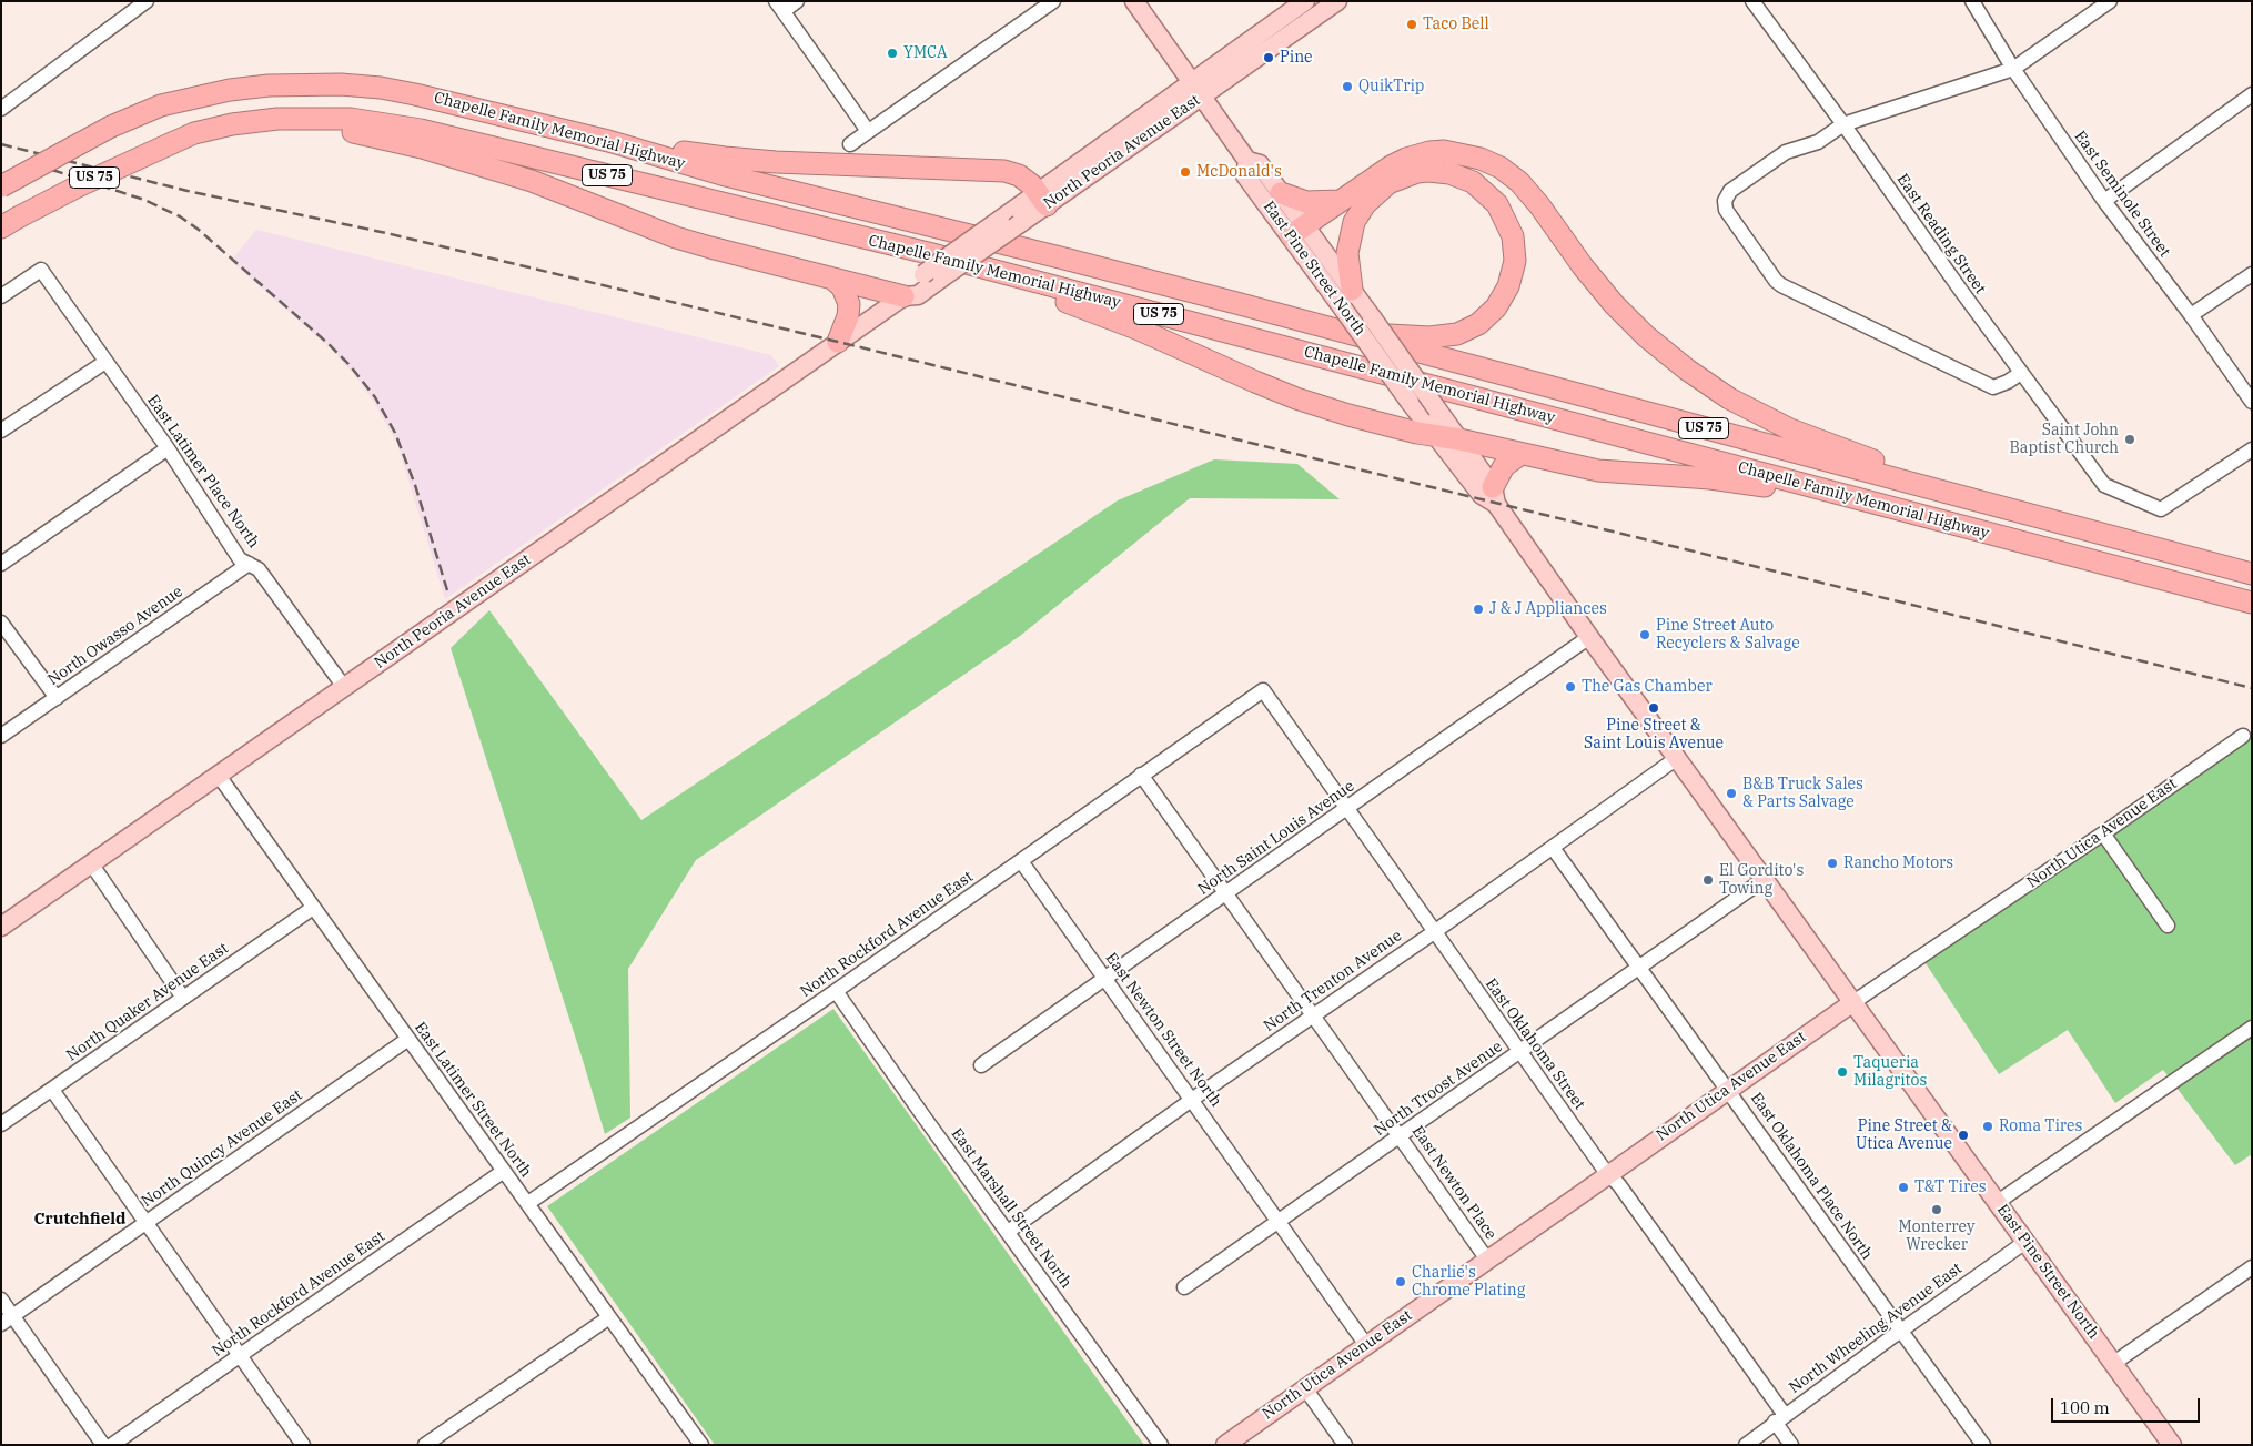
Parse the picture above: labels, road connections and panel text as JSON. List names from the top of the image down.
{
  "streets": {
    "highway": ["Chapelle Family Memorial Highway", "US 75"],
    "main road": ["North Peoria Avenue East", "East Pine Street North", "North Utica Avenue East"],
    "street": [
      "East Seminole Street",
      "East Reading Street",
      "East Latimer Place North",
      "North Owasso Avenue",
      "North Saint Louis Avenue",
      "North Rockford Avenue East",
      "North Trenton Avenue",
      "North Quaker Avenue East",
      "East Newton Street North",
      "East Oklahoma Street",
      "North Troost Avenue",
      "East Latimer Street North",
      "North Quincy Avenue East",
      "East Oklahoma Place North",
      "East Newton Place",
      "East Marshall Street North",
      "North Wheeling Avenue East"
    ]
  },
  "crossings": [
    ["North Peoria Avenue East", "East Pine Street North"],
    ["North Peoria Avenue East", "East Latimer Place North"],
    ["North Peoria Avenue East", "East Latimer Street North"],
    ["East Pine Street North", "North Utica Avenue East"],
    ["East Pine Street North", "North Saint Louis Avenue"],
    ["East Pine Street North", "North Trenton Avenue"],
    ["East Pine Street North", "North Troost Avenue"],
    ["East Pine Street North", "North Wheeling Avenue East"],
    ["East Latimer Place North", "North Owasso Avenue"],
    ["North Utica Avenue East", "East Newton Street North"],
    ["North Utica Avenue East", "East Oklahoma Street"],
    ["North Utica Avenue East", "East Oklahoma Place North"],
    ["North Utica Avenue East", "East Newton Place"],
    ["North Saint Louis Avenue", "East Newton Street North"],
    ["North Saint Louis Avenue", "East Oklahoma Street"],
    ["North Saint Louis Avenue", "East Newton Place"],
    ["North Rockford Avenue East", "East Newton Street North"],
    ["North Rockford Avenue East", "East Oklahoma Street"],
    ["North Rockford Avenue East", "East Latimer Street North"],
    ["North Rockford Avenue East", "East Newton Place"],
    ["North Rockford Avenue East", "East Marshall Street North"],
    ["North Trenton Avenue", "East Newton Street North"],
    ["North Trenton Avenue", "East Oklahoma Street"],
    ["North Trenton Avenue", "East Oklahoma Place North"],
    ["North Trenton Avenue", "East Newton Place"],
    ["North Trenton Avenue", "East Marshall Street North"],
    ["North Quaker Avenue East", "East Latimer Street North"],
    ["East Newton Street North", "North Troost Avenue"],
    ["East Oklahoma Street", "North Troost Avenue"],
    ["East Oklahoma Street", "North Wheeling Avenue East"],
    ["North Troost Avenue", "East Oklahoma Place North"],
    ["North Troost Avenue", "East Newton Place"],
    ["East Latimer Street North", "North Quincy Avenue East"],
    ["East Oklahoma Place North", "North Wheeling Avenue East"]
  ],
  "districts": ["Crutchfield"],
  "places": [
    "Taco Bell",
    "YMCA",
    "Pine",
    "QuikTrip",
    "McDonald's",
    "Saint John Baptist Church",
    "J & J Appliances",
    "Pine Street Auto Recyclers & Salvage",
    "The Gas Chamber",
    "Pine Street & Saint Louis Avenue",
    "B&B Truck Sales & Parts Salvage",
    "Rancho Motors",
    "El Gordito's Towing",
    "Taqueria Milagritos",
    "Roma Tires",
    "Pine Street & Utica Avenue",
    "T&T Tires",
    "Monterrey Wrecker",
    "Charlie's Chrome Plating"
  ],
  "scale_bar": "100 m"
}
